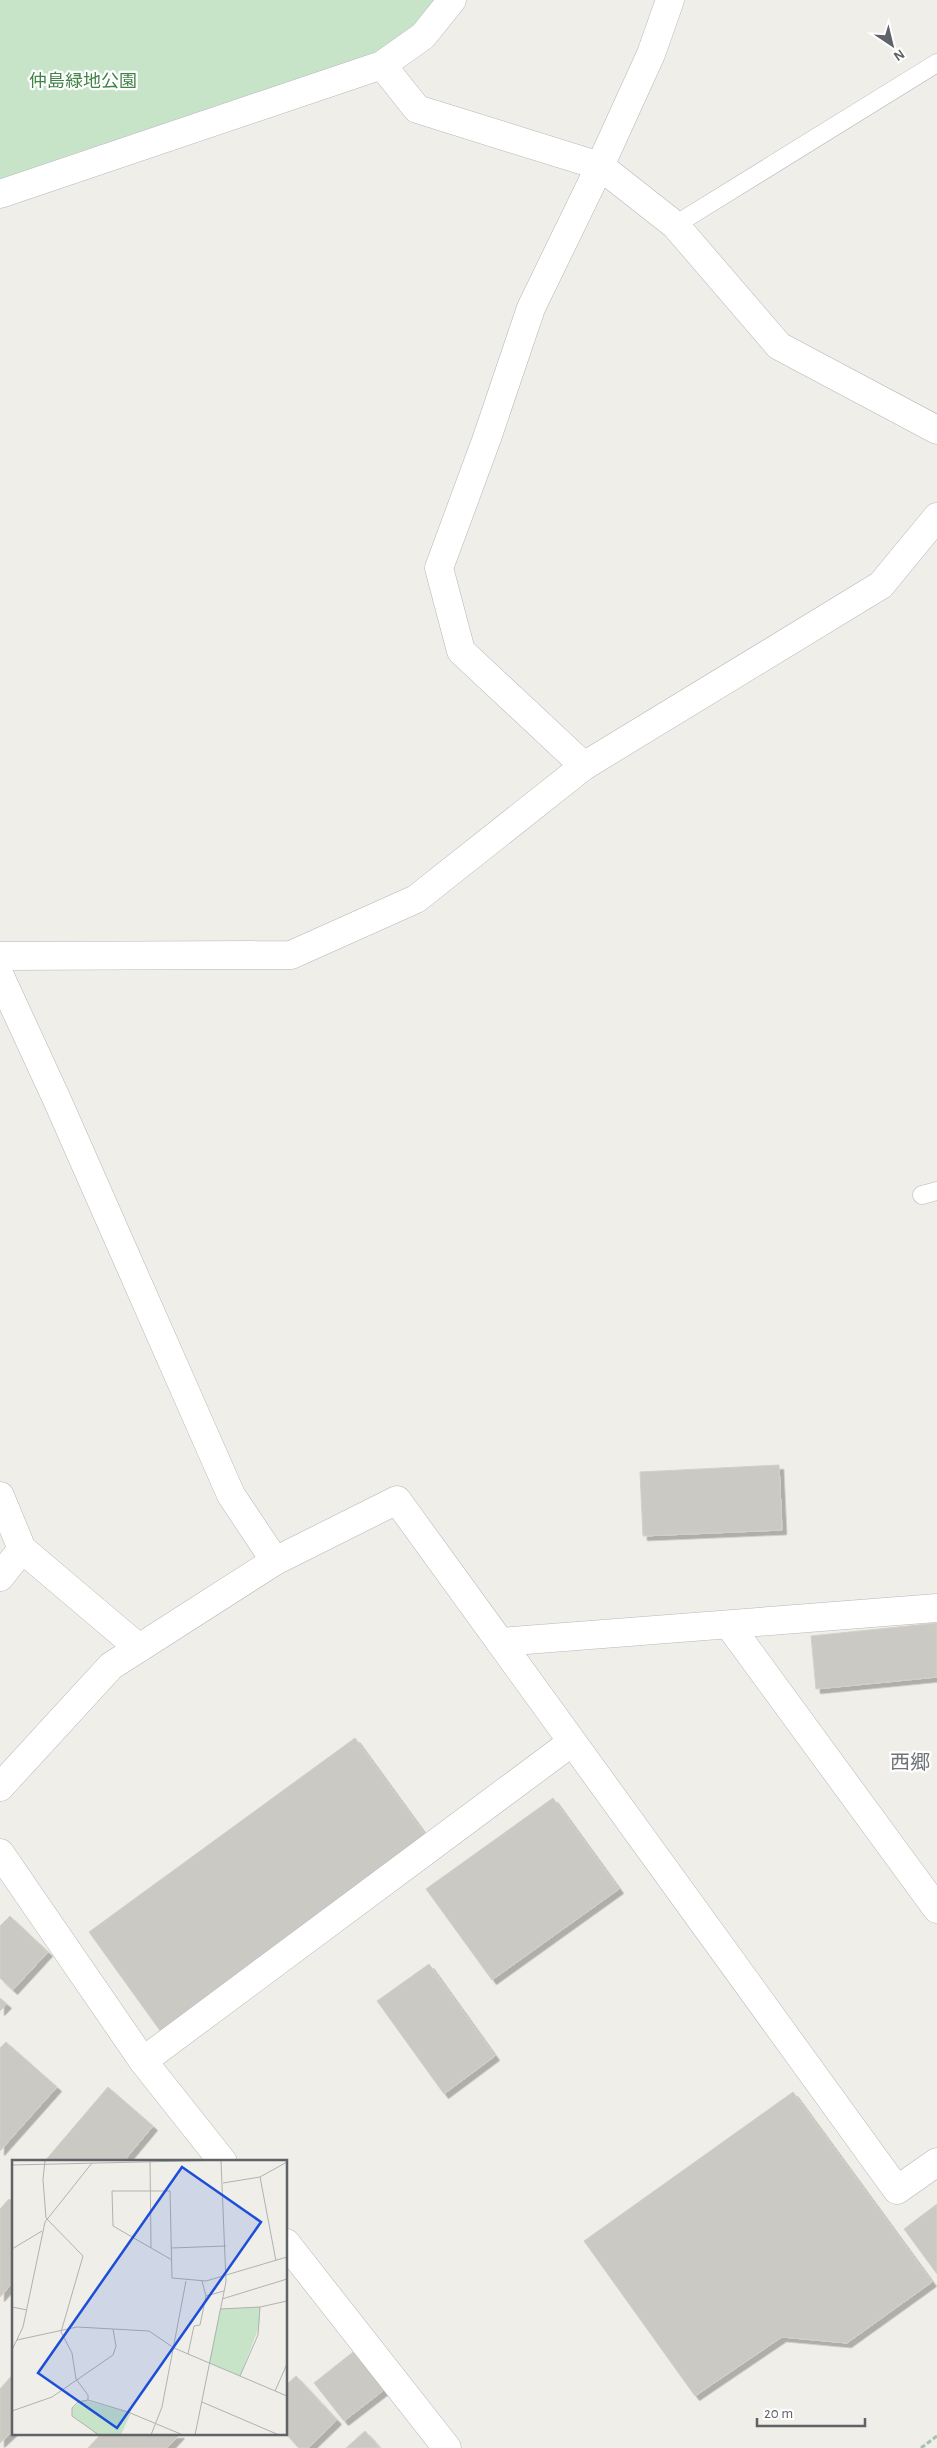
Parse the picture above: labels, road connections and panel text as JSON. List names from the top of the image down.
{
  "districts": ["西郷"],
  "parks": ["仲島緑地公園"],
  "scale_bar": "20 m",
  "north": "bottom right"
}
